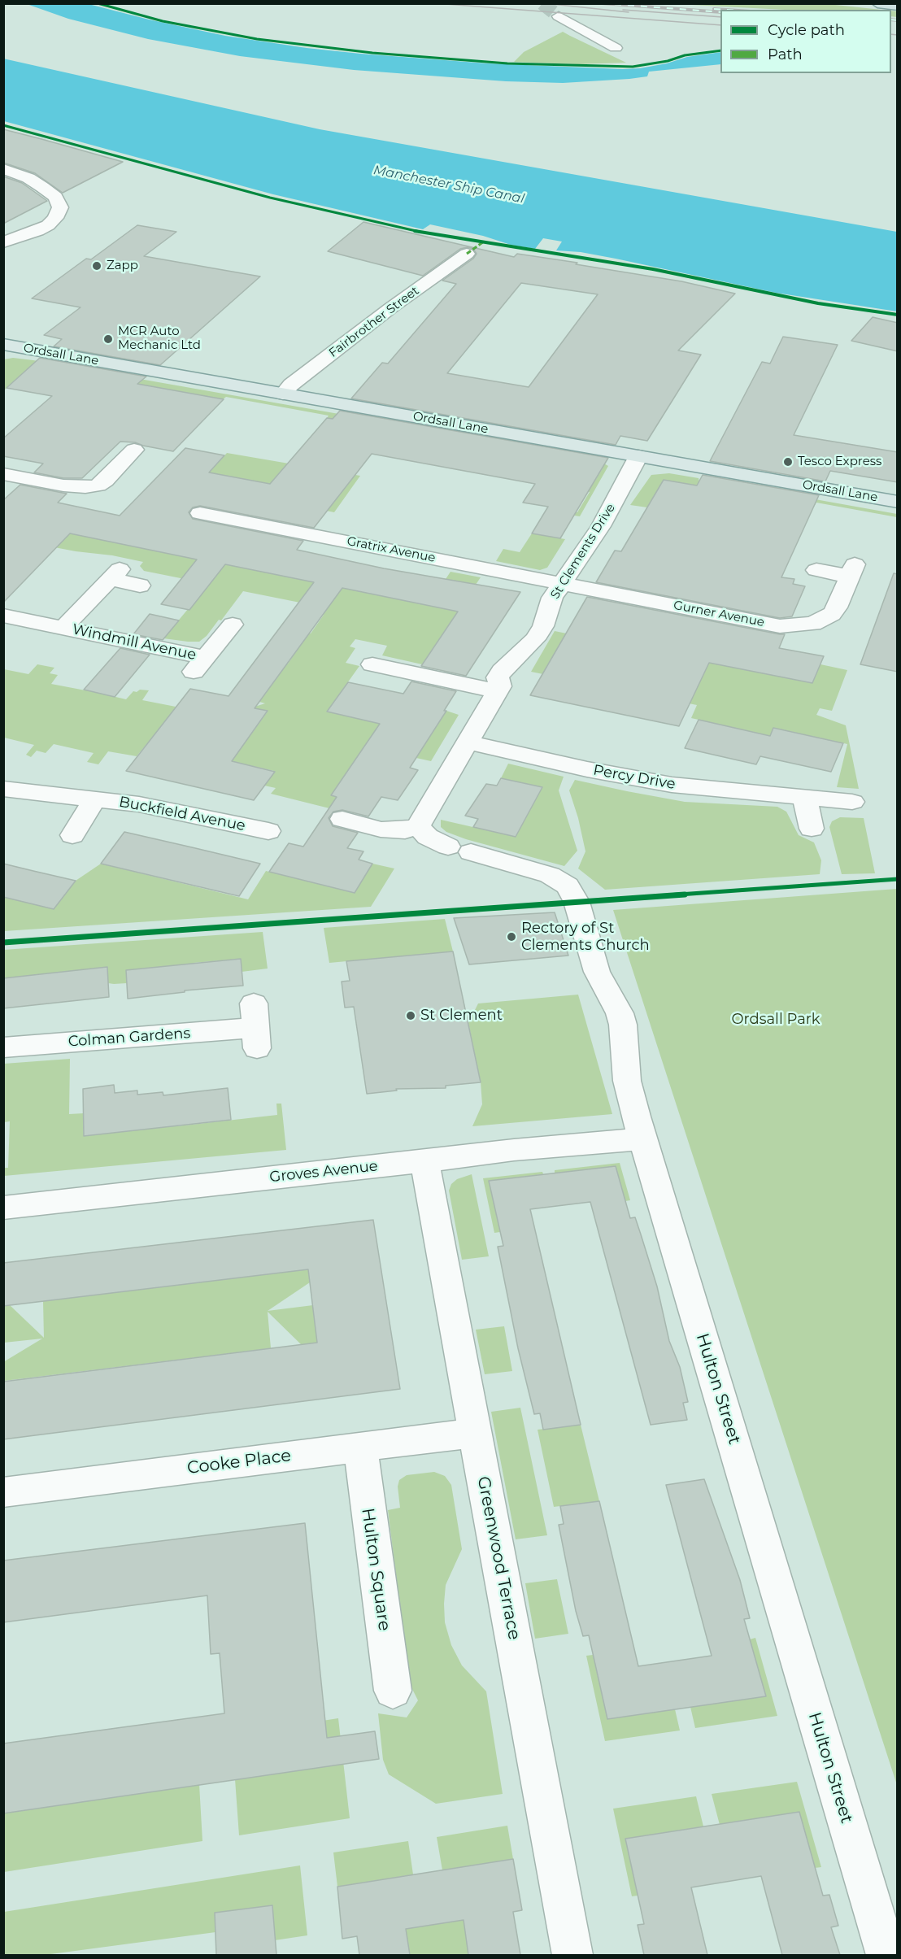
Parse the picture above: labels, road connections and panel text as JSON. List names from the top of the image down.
{
  "streets": {
    "main road": ["Ordsall Lane"],
    "street": [
      "Fairbrother Street",
      "Gratrix Avenue",
      "St Clements Drive",
      "Gurner Avenue",
      "Windmill Avenue",
      "Percy Drive",
      "Buckfield Avenue",
      "Colman Gardens",
      "Groves Avenue",
      "Hulton Street",
      "Cooke Place",
      "Greenwood Terrace",
      "Hulton Square"
    ]
  },
  "crossings": [
    ["Fairbrother Street", "Ordsall Lane"],
    ["Ordsall Lane", "St Clements Drive"],
    ["Gratrix Avenue", "St Clements Drive"],
    ["Gratrix Avenue", "Gurner Avenue"],
    ["St Clements Drive", "Gurner Avenue"],
    ["St Clements Drive", "Percy Drive"],
    ["St Clements Drive", "Hulton Street"],
    ["Groves Avenue", "Hulton Street"],
    ["Groves Avenue", "Greenwood Terrace"],
    ["Cooke Place", "Greenwood Terrace"],
    ["Cooke Place", "Hulton Square"]
  ],
  "water": ["Manchester Ship Canal"],
  "parks": ["Ordsall Park"],
  "places": [
    "Zapp",
    "MCR Auto Mechanic Ltd",
    "Tesco Express",
    "Rectory of St Clements Church",
    "St Clement"
  ],
  "legend": ["Cycle path", "Path"]
}
